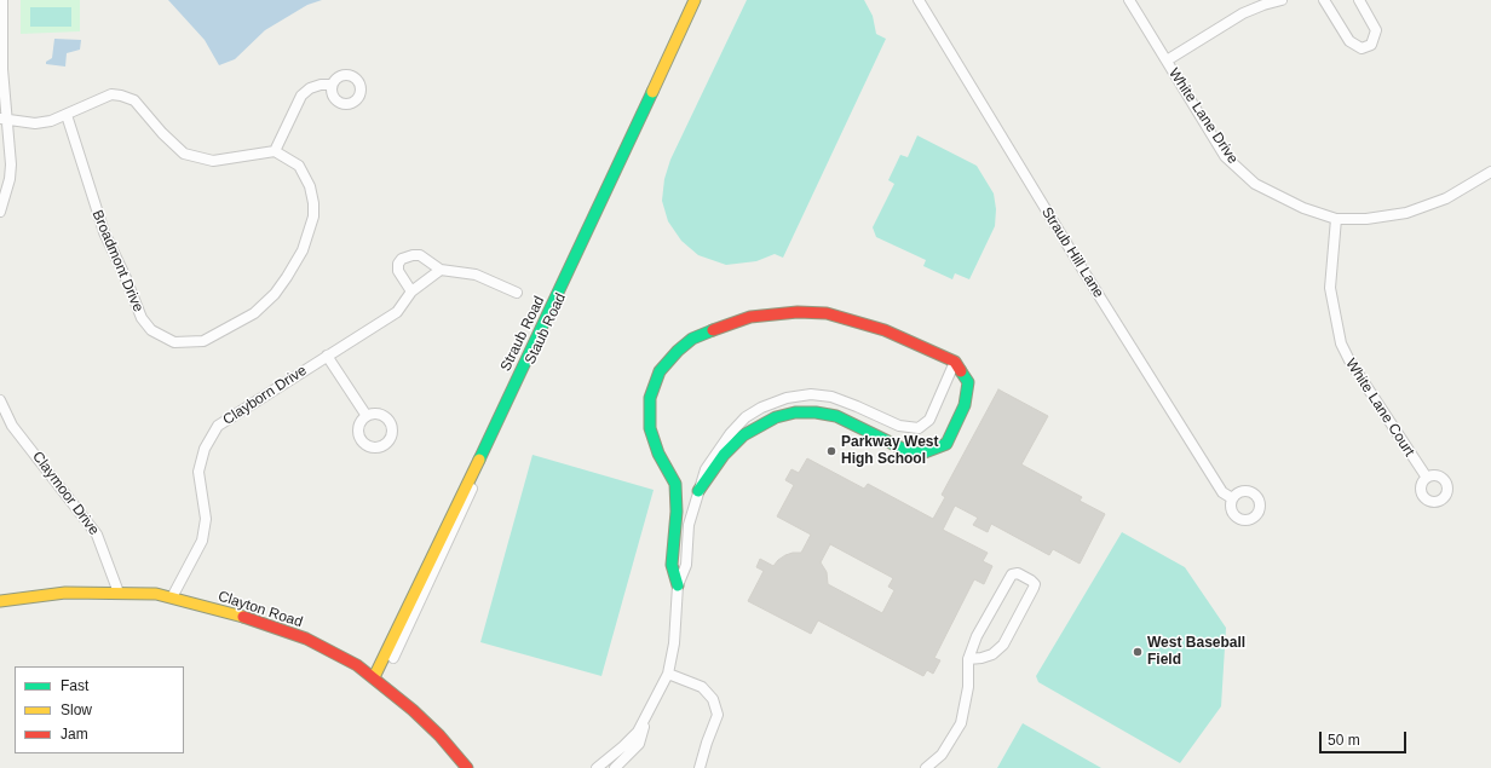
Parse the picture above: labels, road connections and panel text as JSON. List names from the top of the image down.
{
  "streets": {
    "street": [
      "White Lane Drive",
      "Straub Hill Lane",
      "Broadmont Drive",
      "Staub Road",
      "Straub Road",
      "Clayborn Drive",
      "White Lane Court",
      "Claymoor Drive",
      "Clayton Road"
    ]
  },
  "crossings": [
    ["White Lane Drive", "White Lane Court"],
    ["Staub Road", "Straub Road"],
    ["Straub Road", "Clayton Road"],
    ["Clayborn Drive", "Clayton Road"],
    ["Claymoor Drive", "Clayton Road"]
  ],
  "places": ["Parkway West High School", "West Baseball Field"],
  "legend": ["Fast", "Slow", "Jam"],
  "scale_bar": "50 m"
}
